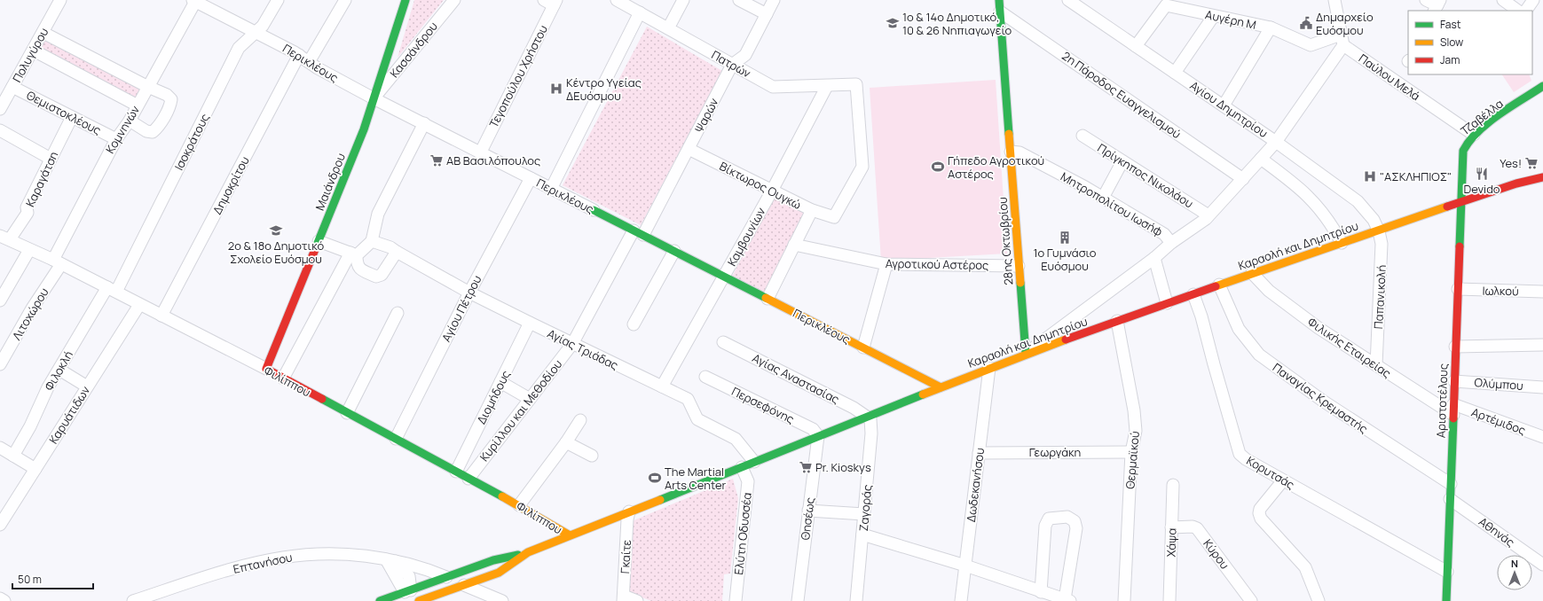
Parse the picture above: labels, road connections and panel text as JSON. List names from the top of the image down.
{
  "streets": {
    "main road": [
      "Περικλέους",
      "Τζαβέλλα",
      "Μαιάνδρου",
      "28ης Οκτωβρίου",
      "Καραολή και Δημητρίου",
      "Φιλίππου",
      "Αριστοτέλους",
      "Επτανήσου"
    ],
    "street": [
      "Αυγέρη Μ",
      "Κασσάνδρου",
      "Πολυγύρου",
      "Πατρών",
      "Τεγοπούλου Χρήστου",
      "Παύλου Μελά",
      "2η Πάροδος Ευαγγελισμού",
      "Αγίου Δημητρίου",
      "Θεμιστοκλέους",
      "Ψαρών",
      "Κομνηνών",
      "Ισοκράτους",
      "Πρίγκηπος Νικολάου",
      "Καραγάτση",
      "Δημοκρίτου",
      "Βίκτωρος Ουγκώ",
      "Μητροπολίτου Ιωσήφ",
      "Καμβουνίων",
      "Αγροτικού Αστέρος",
      "Ιωλκού",
      "Παπανικολή",
      "Αγίου Πέτρου",
      "Λιτοχώρου",
      "Φιλικής Εταιρείας",
      "Αγίας Τριάδας",
      "Φιλοκλή",
      "Αγίας Αναστασίας",
      "Ολύμπου",
      "Διομήδους",
      "Παναγίας Κρεμαστής",
      "Περσεφόνης",
      "Κυρίλλου και Μεθοδίου",
      "Καρυάτιδων",
      "Αρτέμιδος",
      "Γεωργάκη",
      "Θερμαϊκού",
      "Κορυτσάς",
      "Δωδεκανήσου",
      "Ζαγοράς",
      "Θησέως",
      "Αθηνάς",
      "Ελύτη Οδυσσέα",
      "Χάψα",
      "Κύρου",
      "Γκαίτε"
    ]
  },
  "crossings": [
    ["Αυγέρη Μ", "Παύλου Μελά"],
    ["Αυγέρη Μ", "Αγίου Δημητρίου"],
    ["Κασσάνδρου", "Περικλέους"],
    ["Κασσάνδρου", "Μαιάνδρου"],
    ["Πολυγύρου", "Θεμιστοκλέους"],
    ["Περικλέους", "Τεγοπούλου Χρήστου"],
    ["Περικλέους", "Ψαρών"],
    ["Περικλέους", "Κομνηνών"],
    ["Περικλέους", "Ισοκράτους"],
    ["Περικλέους", "Μαιάνδρου"],
    ["Περικλέους", "Δημοκρίτου"],
    ["Περικλέους", "Καμβουνίων"],
    ["Περικλέους", "Καραολή και Δημητρίου"],
    ["Περικλέους", "Αγίου Πέτρου"],
    ["Περικλέους", "Κυρίλλου και Μεθοδίου"],
    ["Πατρών", "Ψαρών"],
    ["Πατρών", "Βίκτωρος Ουγκώ"],
    ["Πατρών", "Καμβουνίων"],
    ["Παύλου Μελά", "Τζαβέλλα"],
    ["2η Πάροδος Ευαγγελισμού", "28ης Οκτωβρίου"],
    ["Αγίου Δημητρίου", "Καραολή και Δημητρίου"],
    ["Αγίου Δημητρίου", "Παπανικολή"],
    ["Θεμιστοκλέους", "Κομνηνών"],
    ["Θεμιστοκλέους", "Καραγάτση"],
    ["Ψαρών", "Βίκτωρος Ουγκώ"],
    ["Ψαρών", "Κυρίλλου και Μεθοδίου"],
    ["Τζαβέλλα", "Καραολή και Δημητρίου"],
    ["Τζαβέλλα", "Αριστοτέλους"],
    ["Κομνηνών", "Λιτοχώρου"],
    ["Κομνηνών", "Φιλίππου"],
    ["Ισοκράτους", "Φιλοκλή"],
    ["Ισοκράτους", "Φιλίππου"],
    ["Καραγάτση", "Φιλίππου"],
    ["Μαιάνδρου", "Φιλίππου"],
    ["Δημοκρίτου", "Φιλίππου"],
    ["Βίκτωρος Ουγκώ", "Καμβουνίων"],
    ["Μητροπολίτου Ιωσήφ", "28ης Οκτωβρίου"],
    ["Καμβουνίων", "Αγίας Τριάδας"],
    ["28ης Οκτωβρίου", "Καραολή και Δημητρίου"],
    ["28ης Οκτωβρίου", "Αγροτικού Αστέρος"],
    ["Καραολή και Δημητρίου", "Παπανικολή"],
    ["Καραολή και Δημητρίου", "Φιλικής Εταιρείας"],
    ["Καραολή και Δημητρίου", "Αγίας Τριάδας"],
    ["Καραολή και Δημητρίου", "Αγίας Αναστασίας"],
    ["Καραολή και Δημητρίου", "Φιλίππου"],
    ["Καραολή και Δημητρίου", "Παναγίας Κρεμαστής"],
    ["Καραολή και Δημητρίου", "Αριστοτέλους"],
    ["Καραολή και Δημητρίου", "Περσεφόνης"],
    ["Καραολή και Δημητρίου", "Θερμαϊκού"],
    ["Καραολή και Δημητρίου", "Κορυτσάς"],
    ["Καραολή και Δημητρίου", "Δωδεκανήσου"],
    ["Καραολή και Δημητρίου", "Ζαγοράς"],
    ["Καραολή και Δημητρίου", "Θησέως"],
    ["Καραολή και Δημητρίου", "Ελύτη Οδυσσέα"],
    ["Καραολή και Δημητρίου", "Γκαίτε"],
    ["Καραολή και Δημητρίου", "Επτανήσου"],
    ["Ιωλκού", "Αριστοτέλους"],
    ["Παπανικολή", "Φιλικής Εταιρείας"],
    ["Αγίου Πέτρου", "Αγίας Τριάδας"],
    ["Αγίου Πέτρου", "Φιλίππου"],
    ["Λιτοχώρου", "Φιλίππου"],
    ["Φιλικής Εταιρείας", "Αριστοτέλους"],
    ["Φιλικής Εταιρείας", "Αρτέμιδος"],
    ["Αγίας Τριάδας", "Διομήδους"],
    ["Αγίας Τριάδας", "Κυρίλλου και Μεθοδίου"],
    ["Φιλοκλή", "Φιλίππου"],
    ["Αγίας Αναστασίας", "Ζαγοράς"],
    ["Φιλίππου", "Διομήδους"],
    ["Φιλίππου", "Κυρίλλου και Μεθοδίου"],
    ["Φιλίππου", "Καρυάτιδων"],
    ["Ολύμπου", "Αριστοτέλους"],
    ["Παναγίας Κρεμαστής", "Αριστοτέλους"],
    ["Αριστοτέλους", "Αρτέμιδος"],
    ["Αριστοτέλους", "Κορυτσάς"],
    ["Αριστοτέλους", "Αθηνάς"],
    ["Περσεφόνης", "Θησέως"],
    ["Γεωργάκη", "Θερμαϊκού"],
    ["Γεωργάκη", "Δωδεκανήσου"],
    ["Χάψα", "Κύρου"]
  ],
  "places": {
    "school or university": ["1ο & 14ο Δημοτικό, 10 & 26 Νηπιαγωγείο", "2ο & 18ο Δημοτικό Σχολείο Ευόσμου"],
    "public building": ["Δημαρχείο Ευόσμου"],
    "hospital": ["Κέντρο Υγείας ΔΕυόσμου", "\"ΑΣΚΛΗΠΙΟΣ\""],
    "supermarket": ["ΑΒ Βασιλόπουλος", "Yes!", "Pr. Kioskys"],
    "sports": ["Γήπεδο Αγροτικού Αστέρος", "The Martial Arts Center"],
    "restaurant": ["Devido"],
    "building": ["1ο Γυμνάσιο Ευόσμου"]
  },
  "legend": ["Fast", "Slow", "Jam"],
  "scale_bar": "50 m",
  "north": "top"
}
